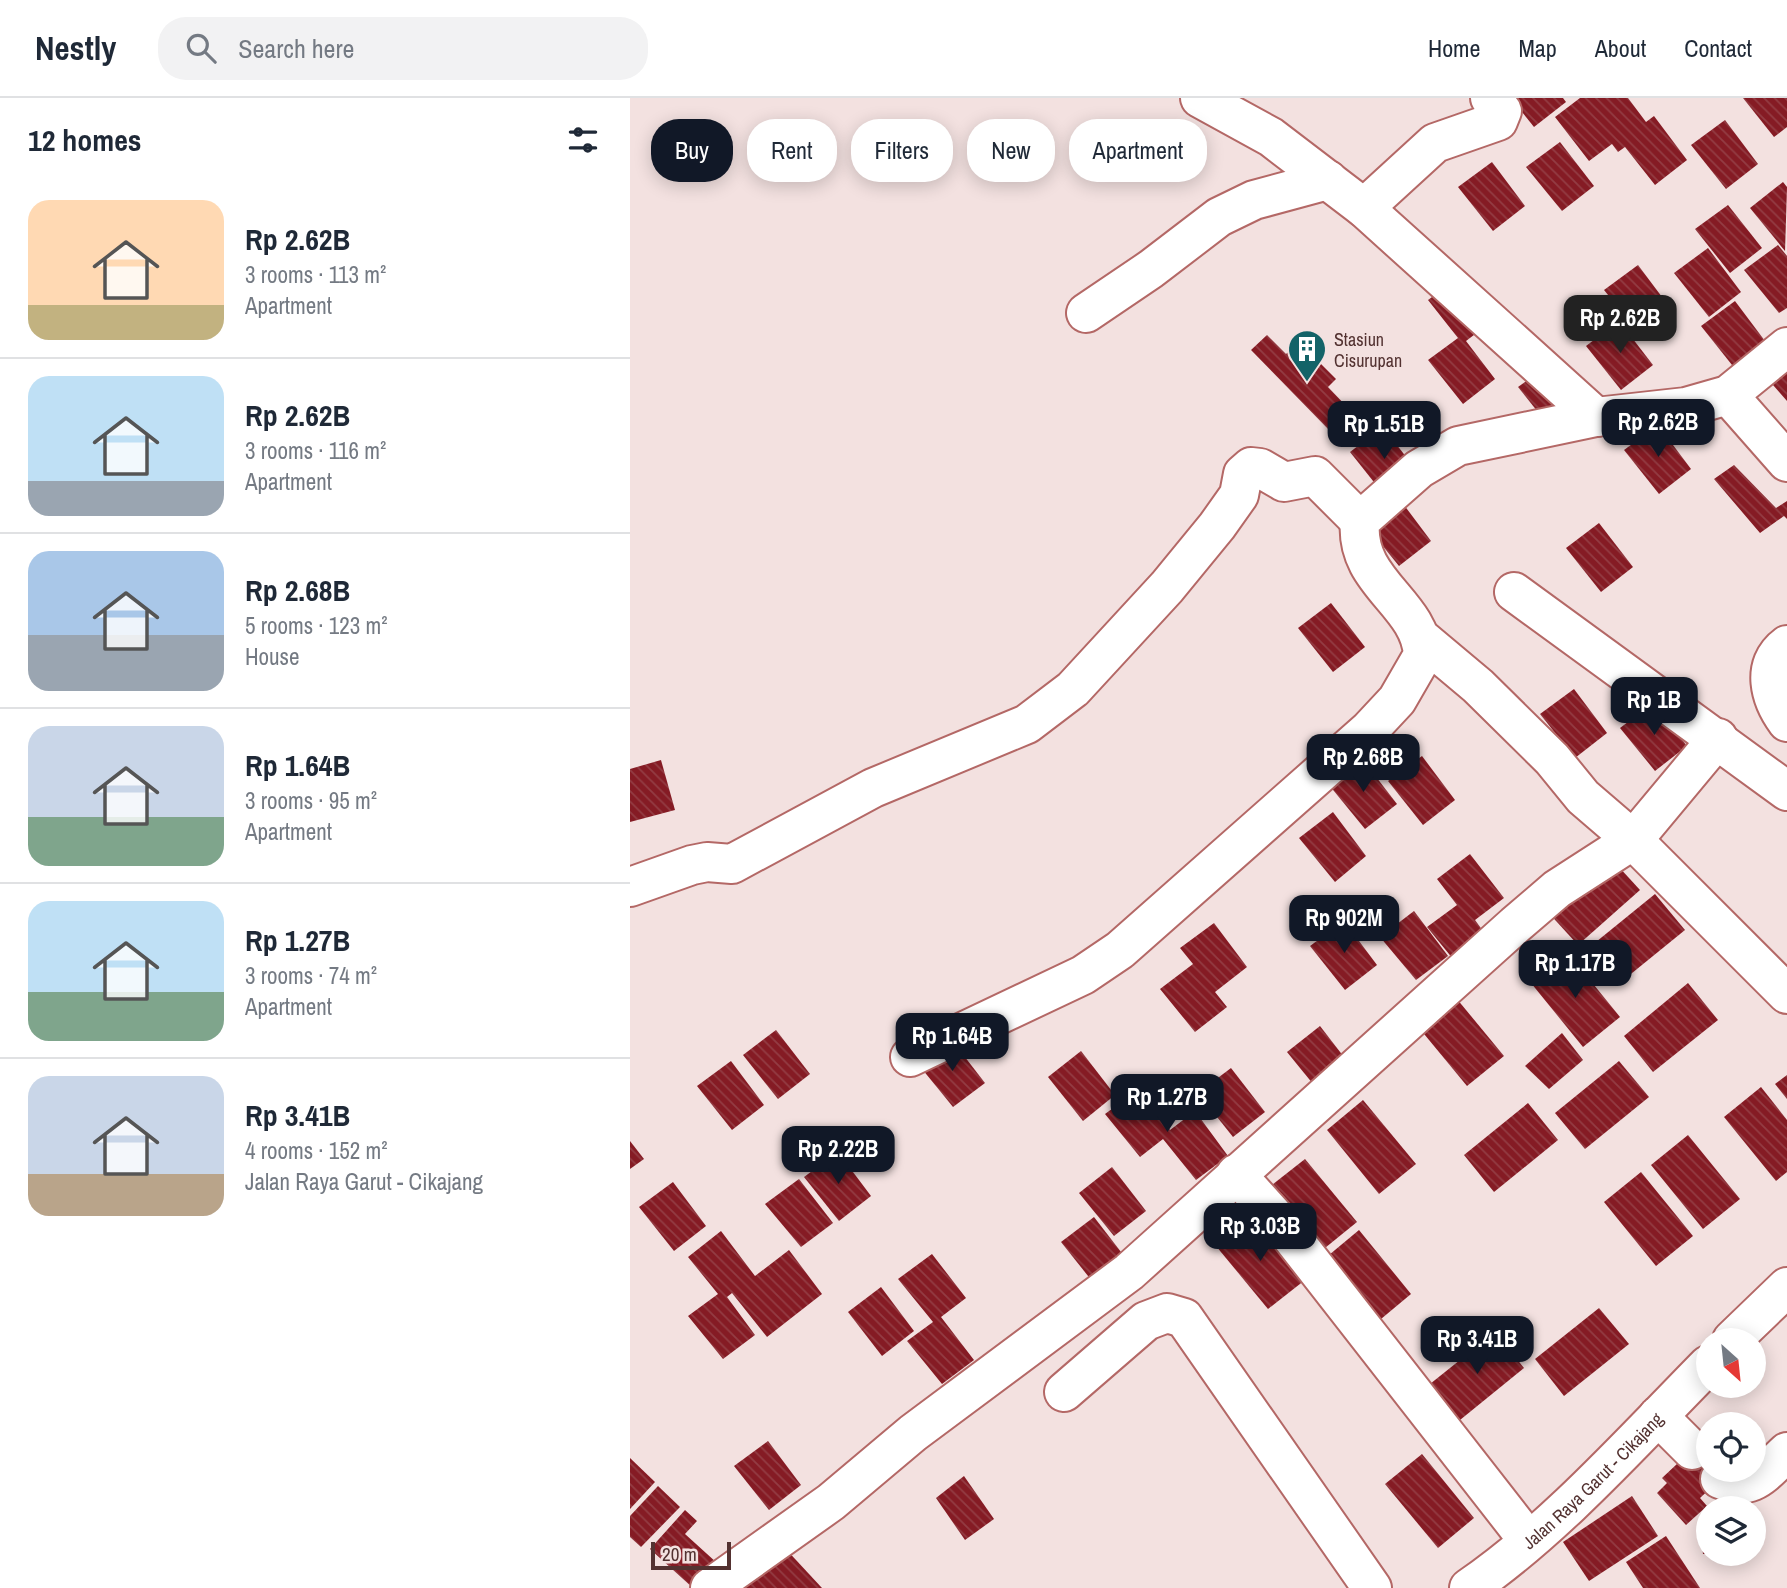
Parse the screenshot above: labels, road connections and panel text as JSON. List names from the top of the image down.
{
  "streets": {
    "street": ["Jalan Raya Garut - Cikajang"]
  },
  "places": {
    "building": ["Stasiun Cisurupan"]
  },
  "scale_bar": "20 m",
  "north": "bottom right",
  "page": {
    "header": "Nestly",
    "search": "Search here",
    "nav": [
      "Home",
      "Map",
      "About",
      "Contact"
    ],
    "heading": "12 homes",
    "chip": [
      "Buy",
      "Rent",
      "Filters",
      "New",
      "Apartment"
    ],
    "list": [
      {
        "name": "Rp 2.62B",
        "note": "3 rooms · 113 m² · Apartment"
      },
      {
        "name": "Rp 2.62B",
        "note": "3 rooms · 116 m² · Apartment"
      },
      {
        "name": "Rp 2.68B",
        "note": "5 rooms · 123 m² · House"
      },
      {
        "name": "Rp 1.64B",
        "note": "3 rooms · 95 m² · Apartment"
      },
      {
        "name": "Rp 1.27B",
        "note": "3 rooms · 74 m² · Apartment"
      },
      {
        "name": "Rp 3.41B",
        "note": "4 rooms · 152 m² · Jalan Raya Garut - Cikajang"
      }
    ],
    "price": [
      "Rp 2.62B",
      "Rp 2.62B",
      "Rp 1.51B",
      "Rp 1B",
      "Rp 2.68B",
      "Rp 902M",
      "Rp 1.17B",
      "Rp 1.64B",
      "Rp 1.27B",
      "Rp 2.22B",
      "Rp 3.03B",
      "Rp 3.41B"
    ],
    "scale": "20 m"
  }
}
